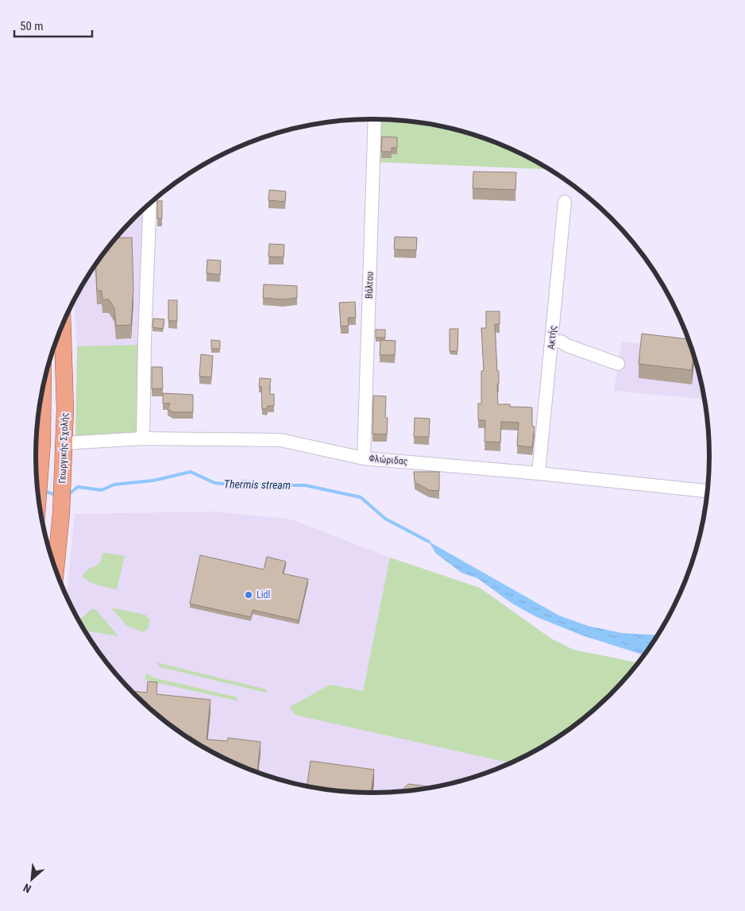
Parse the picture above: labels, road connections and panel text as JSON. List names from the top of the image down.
{
  "streets": {
    "main road": ["Γεωργικής Σχολής"],
    "street": ["Βάλτου", "Ακτής", "Φλώριδας"]
  },
  "crossings": [
    ["Βάλτου", "Φλώριδας"],
    ["Ακτής", "Φλώριδας"],
    ["Γεωργικής Σχολής", "Φλώριδας"]
  ],
  "water": ["Thermis stream"],
  "places": ["Lidl"],
  "scale_bar": "50 m",
  "north": "bottom left"
}
